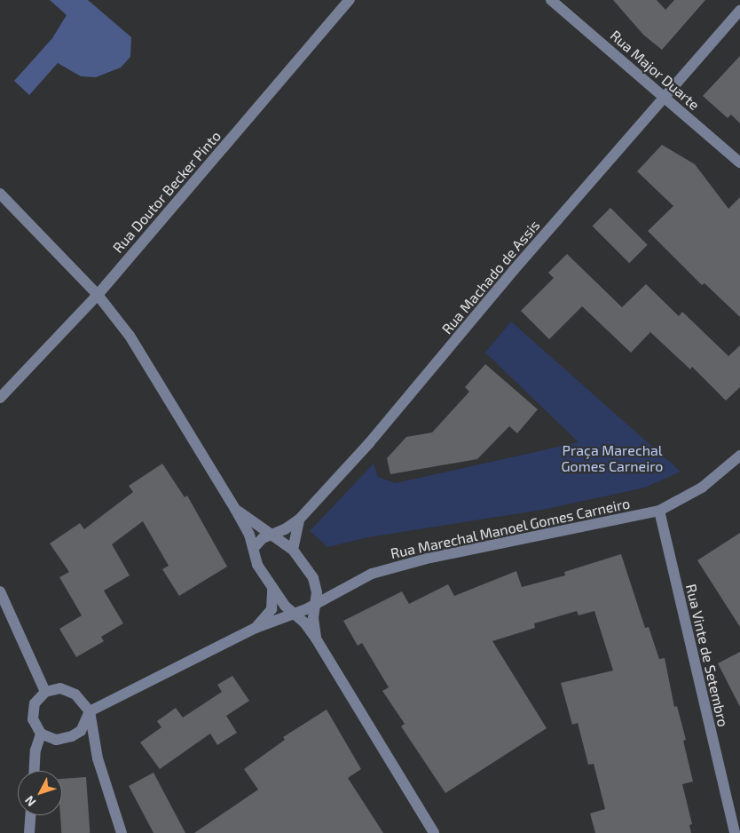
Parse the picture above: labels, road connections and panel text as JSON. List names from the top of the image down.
{
  "streets": {
    "street": [
      "Rua Major Duarte",
      "Rua Doutor Becker Pinto",
      "Rua Machado de Assis",
      "Rua Marechal Manoel Gomes Carneiro",
      "Rua Vinte de Setembro"
    ]
  },
  "crossings": [
    ["Rua Major Duarte", "Rua Machado de Assis"],
    ["Rua Marechal Manoel Gomes Carneiro", "Rua Vinte de Setembro"]
  ],
  "parks": ["Praça Marechal Gomes Carneiro"],
  "north": "bottom left"
}
